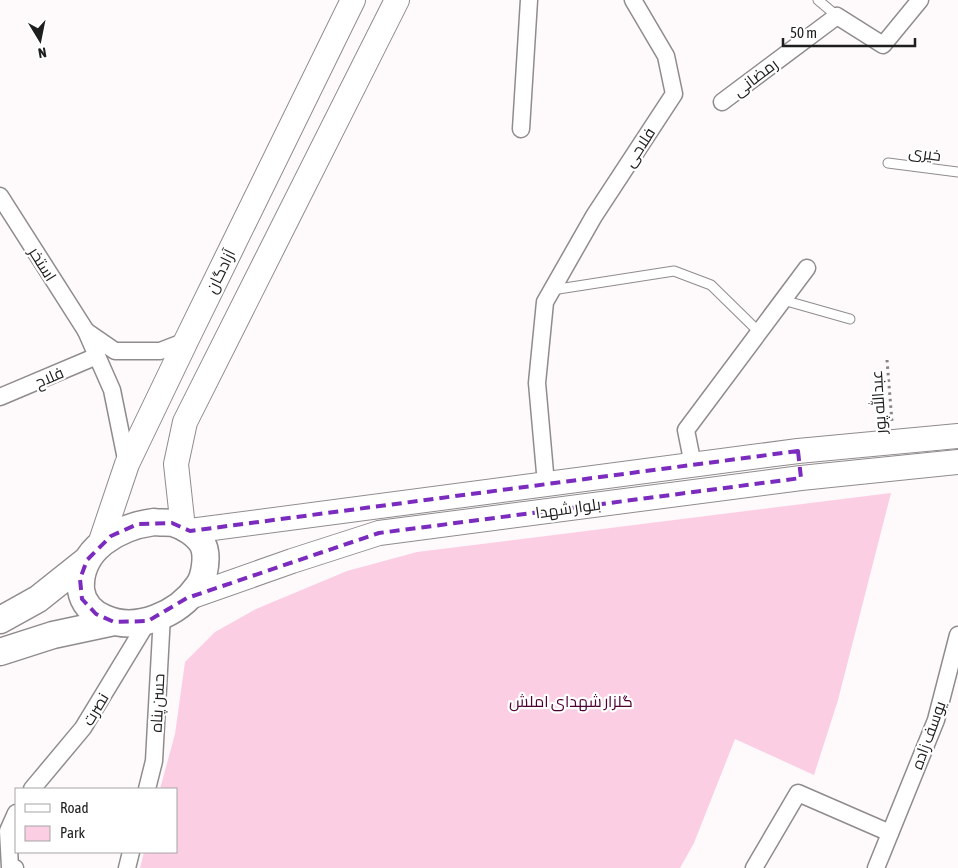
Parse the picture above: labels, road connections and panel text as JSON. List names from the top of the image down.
{
  "streets": {
    "main road": ["آزادگان", "بلوار شهدا"],
    "street": [
      "رمضانی",
      "فلاحی",
      "استخر",
      "فلاح",
      "حسن پناه",
      "نصرت",
      "یوسف زاده"
    ],
    "lane": ["خیری"],
    "path": ["عبدالله پور"]
  },
  "crossings": [
    ["فلاحی", "بلوار شهدا"],
    ["استخر", "آزادگان"],
    ["استخر", "فلاح"],
    ["آزادگان", "بلوار شهدا"],
    ["آزادگان", "حسن پناه"],
    ["آزادگان", "نصرت"],
    ["عبدالله پور", "بلوار شهدا"],
    ["بلوار شهدا", "حسن پناه"],
    ["بلوار شهدا", "نصرت"],
    ["حسن پناه", "نصرت"]
  ],
  "parks": ["گلزار شهدای املش"],
  "legend": ["Road", "Park"],
  "scale_bar": "50 m",
  "north": "bottom"
}
